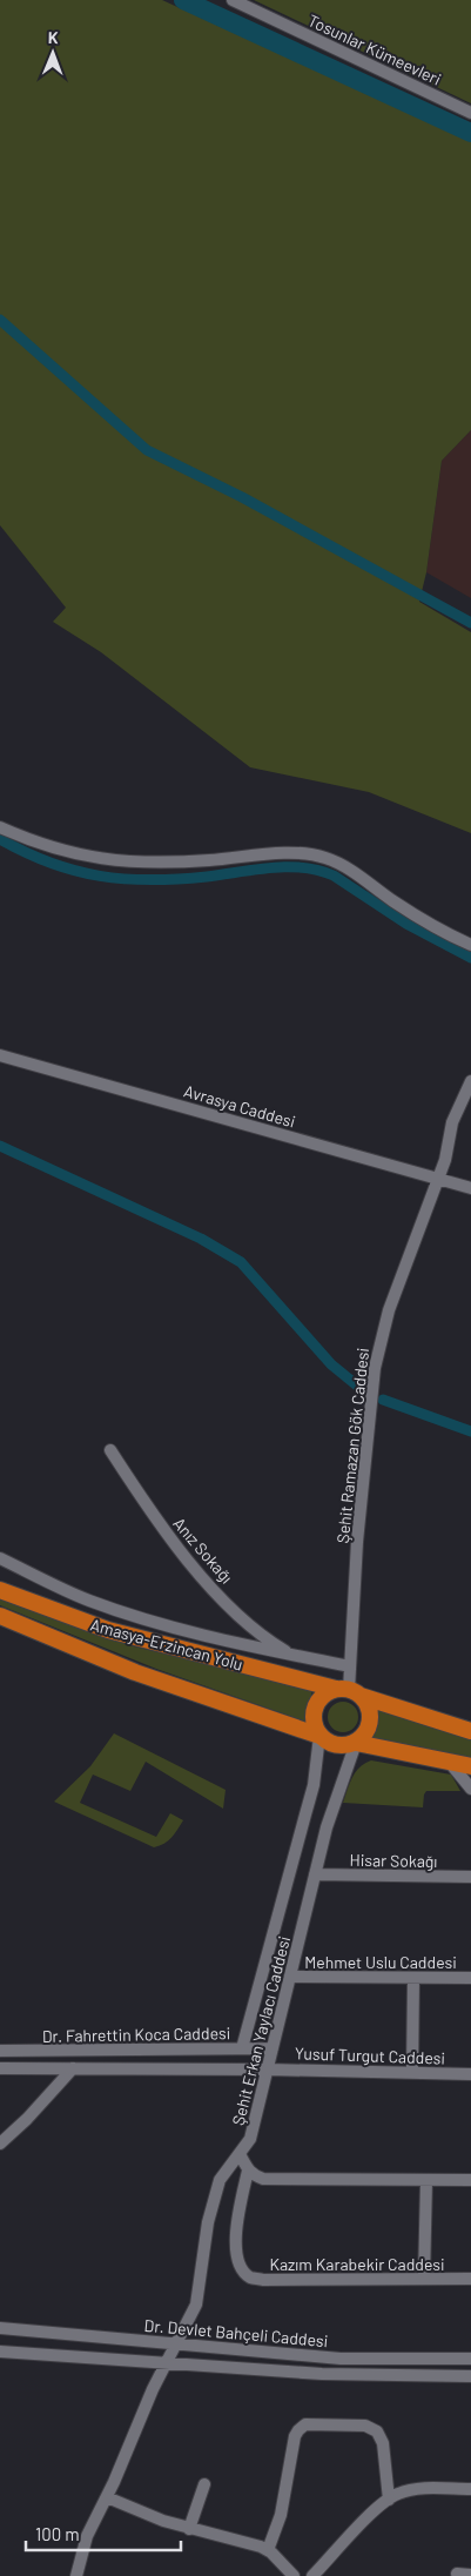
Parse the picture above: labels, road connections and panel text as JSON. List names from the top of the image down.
{
  "streets": {
    "highway": ["Amasya-Erzincan Yolu"],
    "street": [
      "Tosunlar Kümeevleri",
      "Avrasya Caddesi",
      "Şehit Ramazan Gök Caddesi",
      "Anız Sokağı",
      "Hisar Sokağı",
      "Mehmet Uslu Caddesi",
      "Şehit Erkan Yaylacı Caddesi",
      "Dr. Fahrettin Koca Caddesi",
      "Yusuf Turgut Caddesi",
      "Kazım Karabekir Caddesi",
      "Dr. Devlet Bahçeli Caddesi"
    ]
  },
  "crossings": [
    ["Avrasya Caddesi", "Şehit Ramazan Gök Caddesi"],
    ["Şehit Ramazan Gök Caddesi", "Amasya-Erzincan Yolu"],
    ["Şehit Ramazan Gök Caddesi", "Şehit Erkan Yaylacı Caddesi"],
    ["Amasya-Erzincan Yolu", "Şehit Erkan Yaylacı Caddesi"],
    ["Hisar Sokağı", "Şehit Erkan Yaylacı Caddesi"],
    ["Mehmet Uslu Caddesi", "Şehit Erkan Yaylacı Caddesi"],
    ["Şehit Erkan Yaylacı Caddesi", "Dr. Fahrettin Koca Caddesi"],
    ["Şehit Erkan Yaylacı Caddesi", "Yusuf Turgut Caddesi"],
    ["Şehit Erkan Yaylacı Caddesi", "Dr. Devlet Bahçeli Caddesi"],
    ["Dr. Fahrettin Koca Caddesi", "Yusuf Turgut Caddesi"]
  ],
  "scale_bar": "100 m",
  "north": "top"
}
